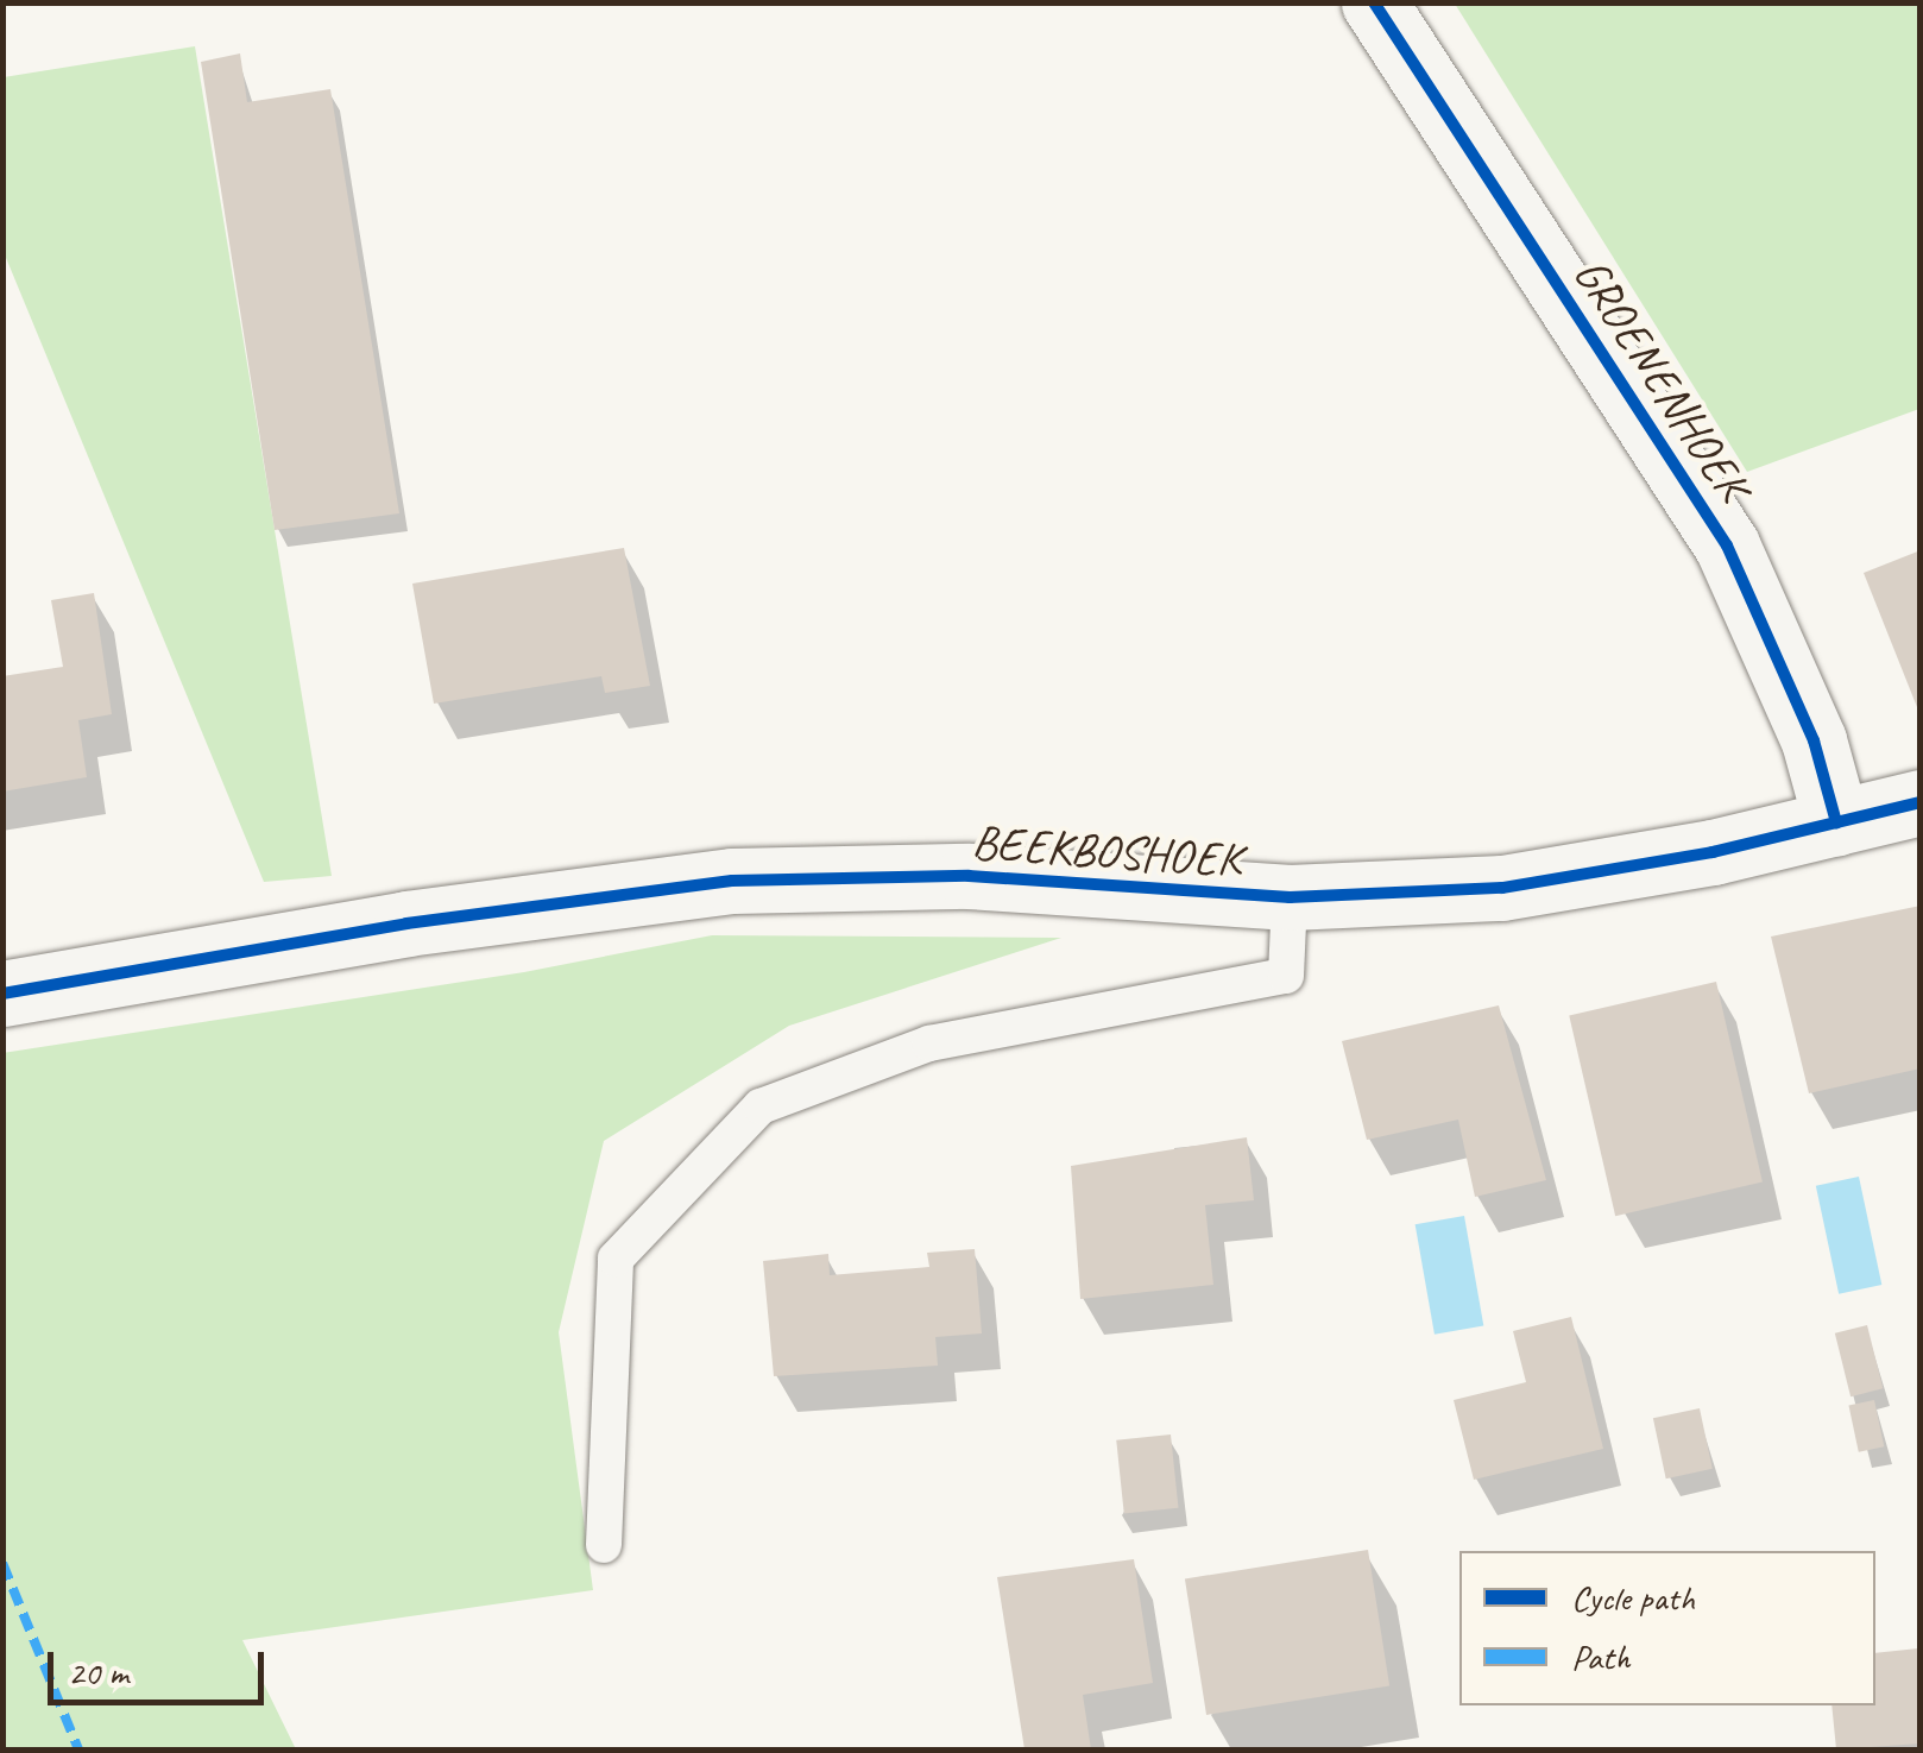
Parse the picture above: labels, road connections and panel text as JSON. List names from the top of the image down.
{
  "streets": {
    "street": ["GROENENHOEK", "BEEKBOSHOEK"]
  },
  "crossings": [
    ["GROENENHOEK", "BEEKBOSHOEK"]
  ],
  "legend": ["Cycle path", "Path"],
  "scale_bar": "20 m"
}
